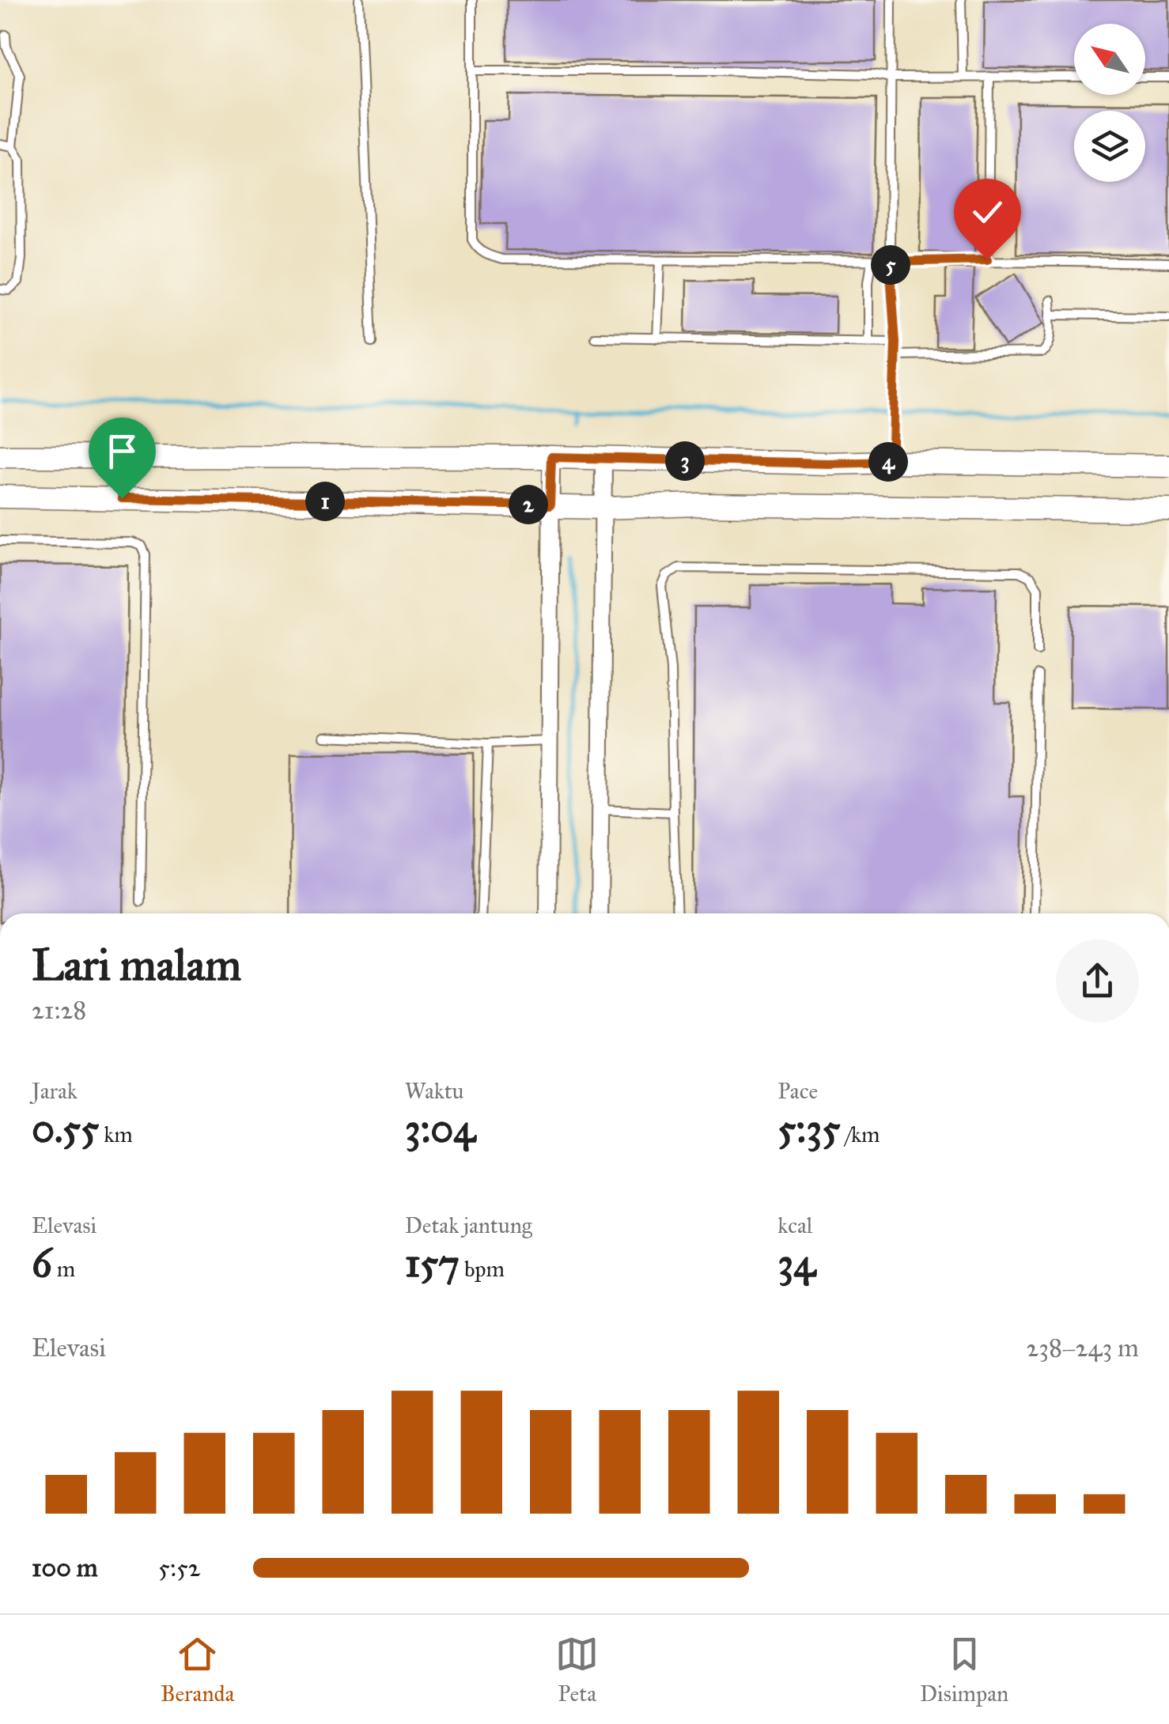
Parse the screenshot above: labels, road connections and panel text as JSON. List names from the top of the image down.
{
  "north": "top left",
  "page": {
    "pins": [
      "5",
      "3",
      "4",
      "1",
      "2"
    ],
    "heading": ["Lari malam", "21:28"],
    "stats": [
      ["Jarak", "0.55 km"],
      ["Waktu", "3:04"],
      ["Pace", "5:35 /km"],
      ["Elevasi", "6 m"],
      ["Detak jantung", "157 bpm"],
      ["kcal", "34"]
    ],
    "chart": ["Elevasi", "238–243 m"],
    "list": [
      {
        "name": "100 m",
        "note": "5:52"
      }
    ],
    "tabs": ["Beranda", "Peta", "Disimpan"]
  }
}
